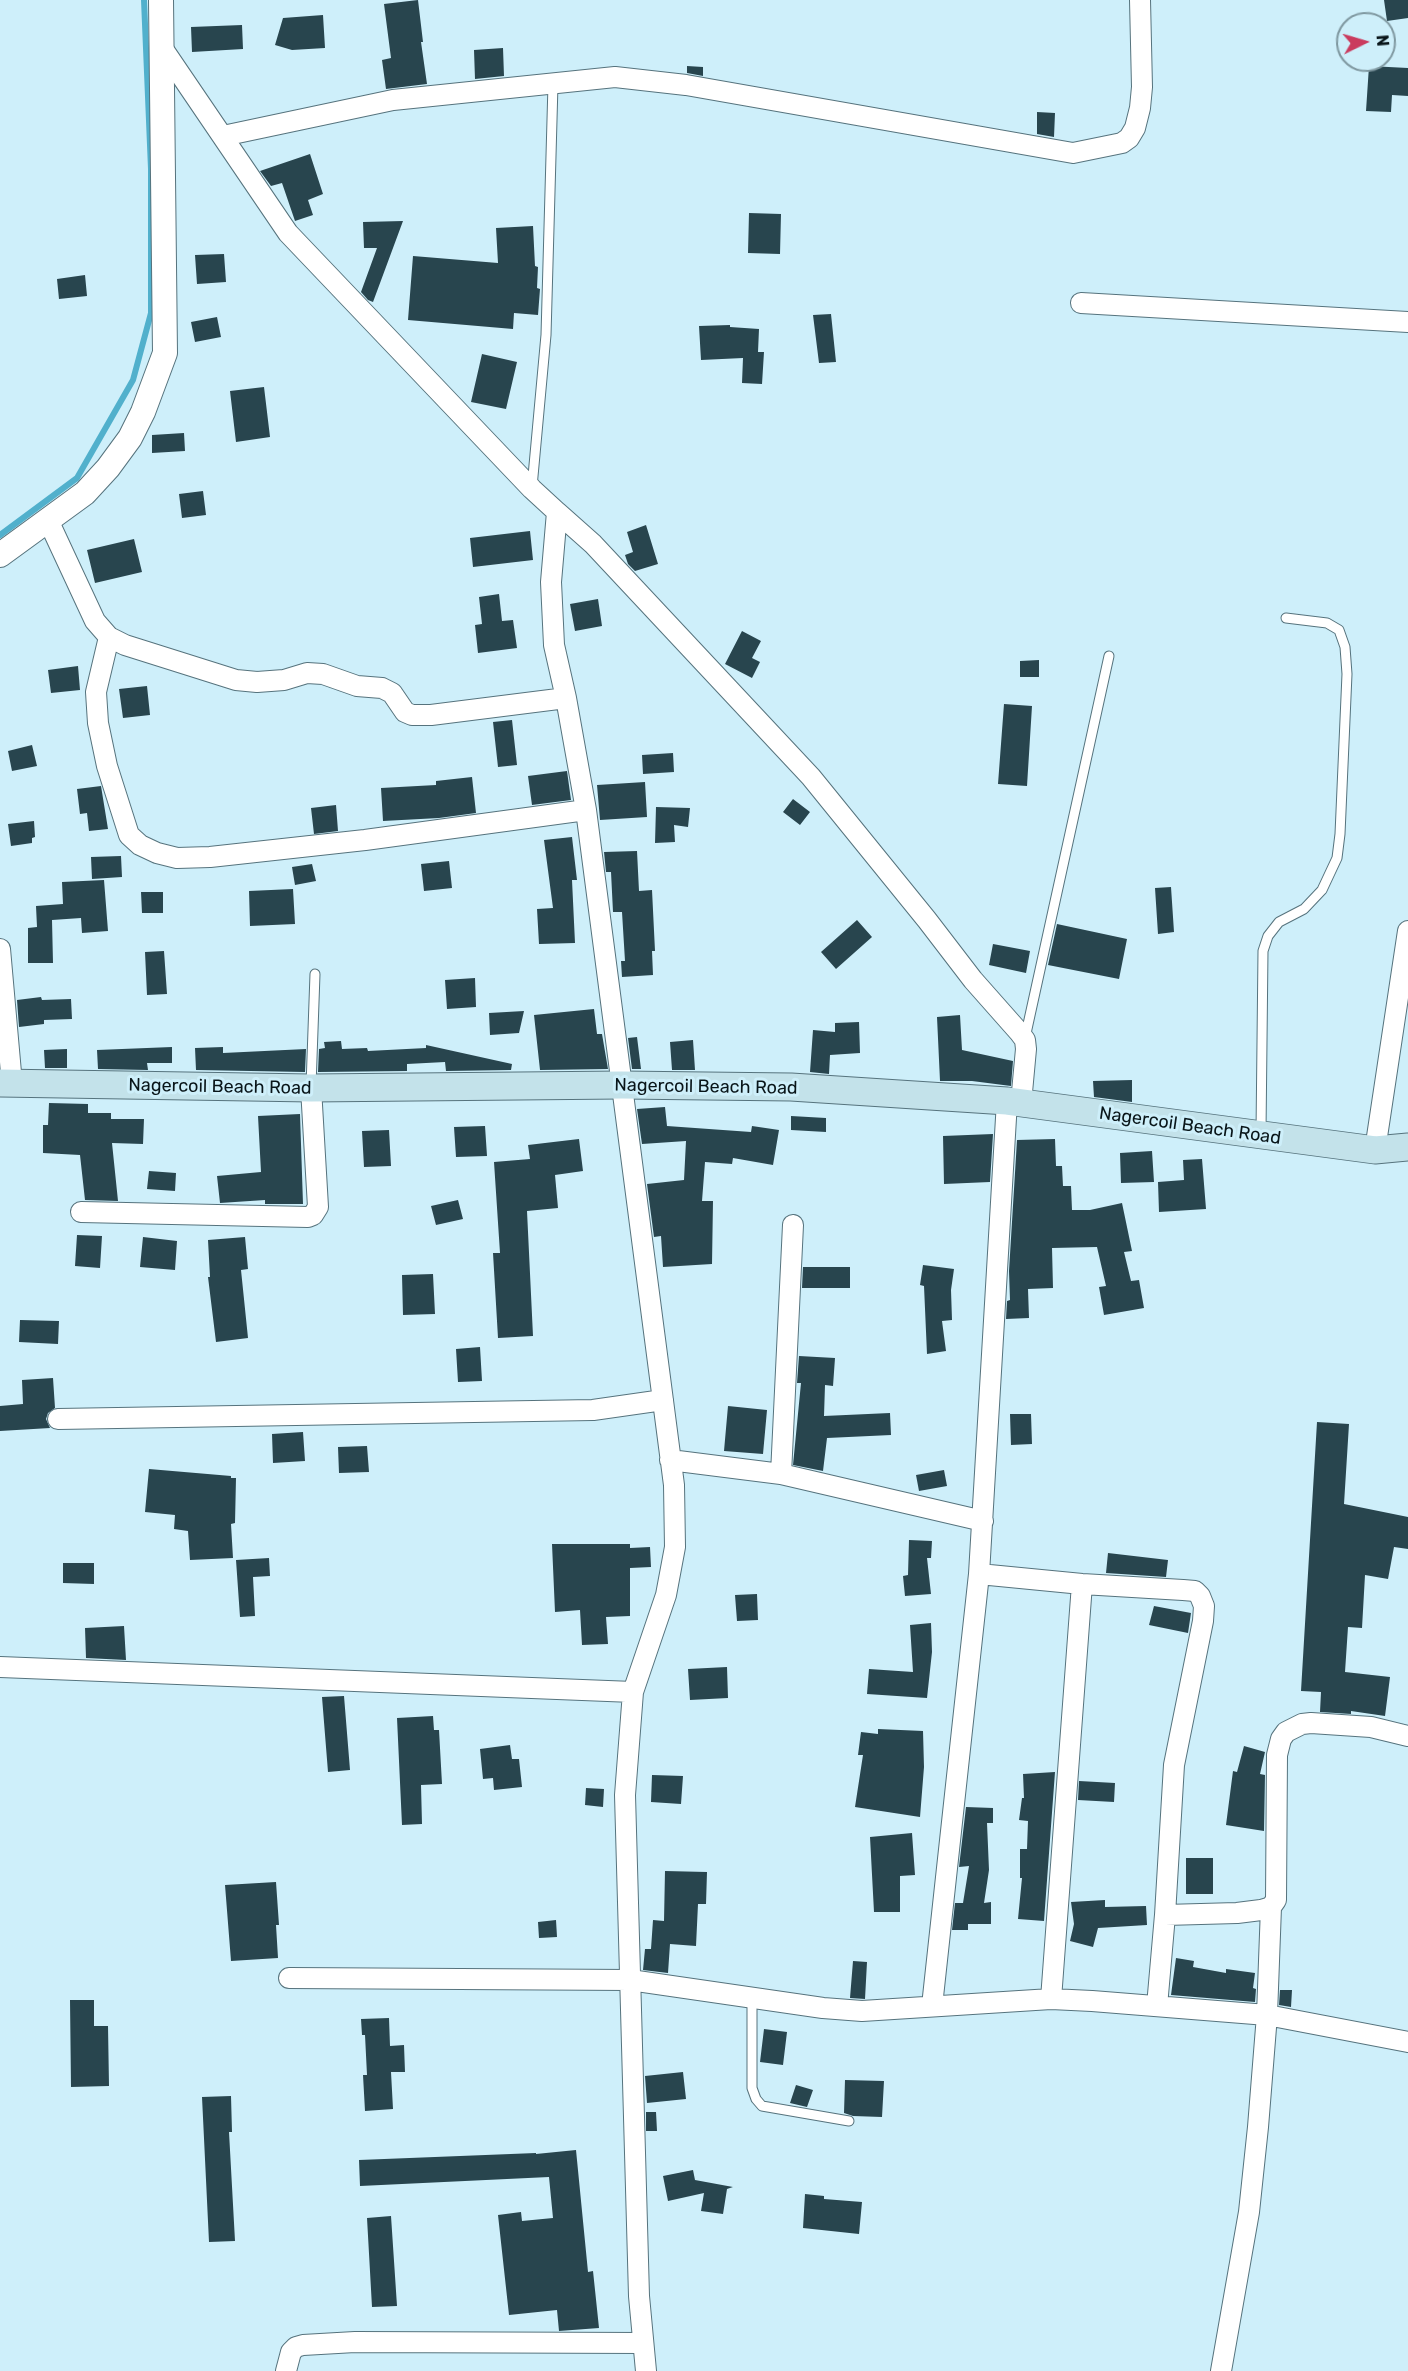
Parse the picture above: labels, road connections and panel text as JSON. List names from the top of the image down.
{
  "streets": {
    "main road": ["Nagercoil Beach Road"]
  },
  "north": "right"
}
